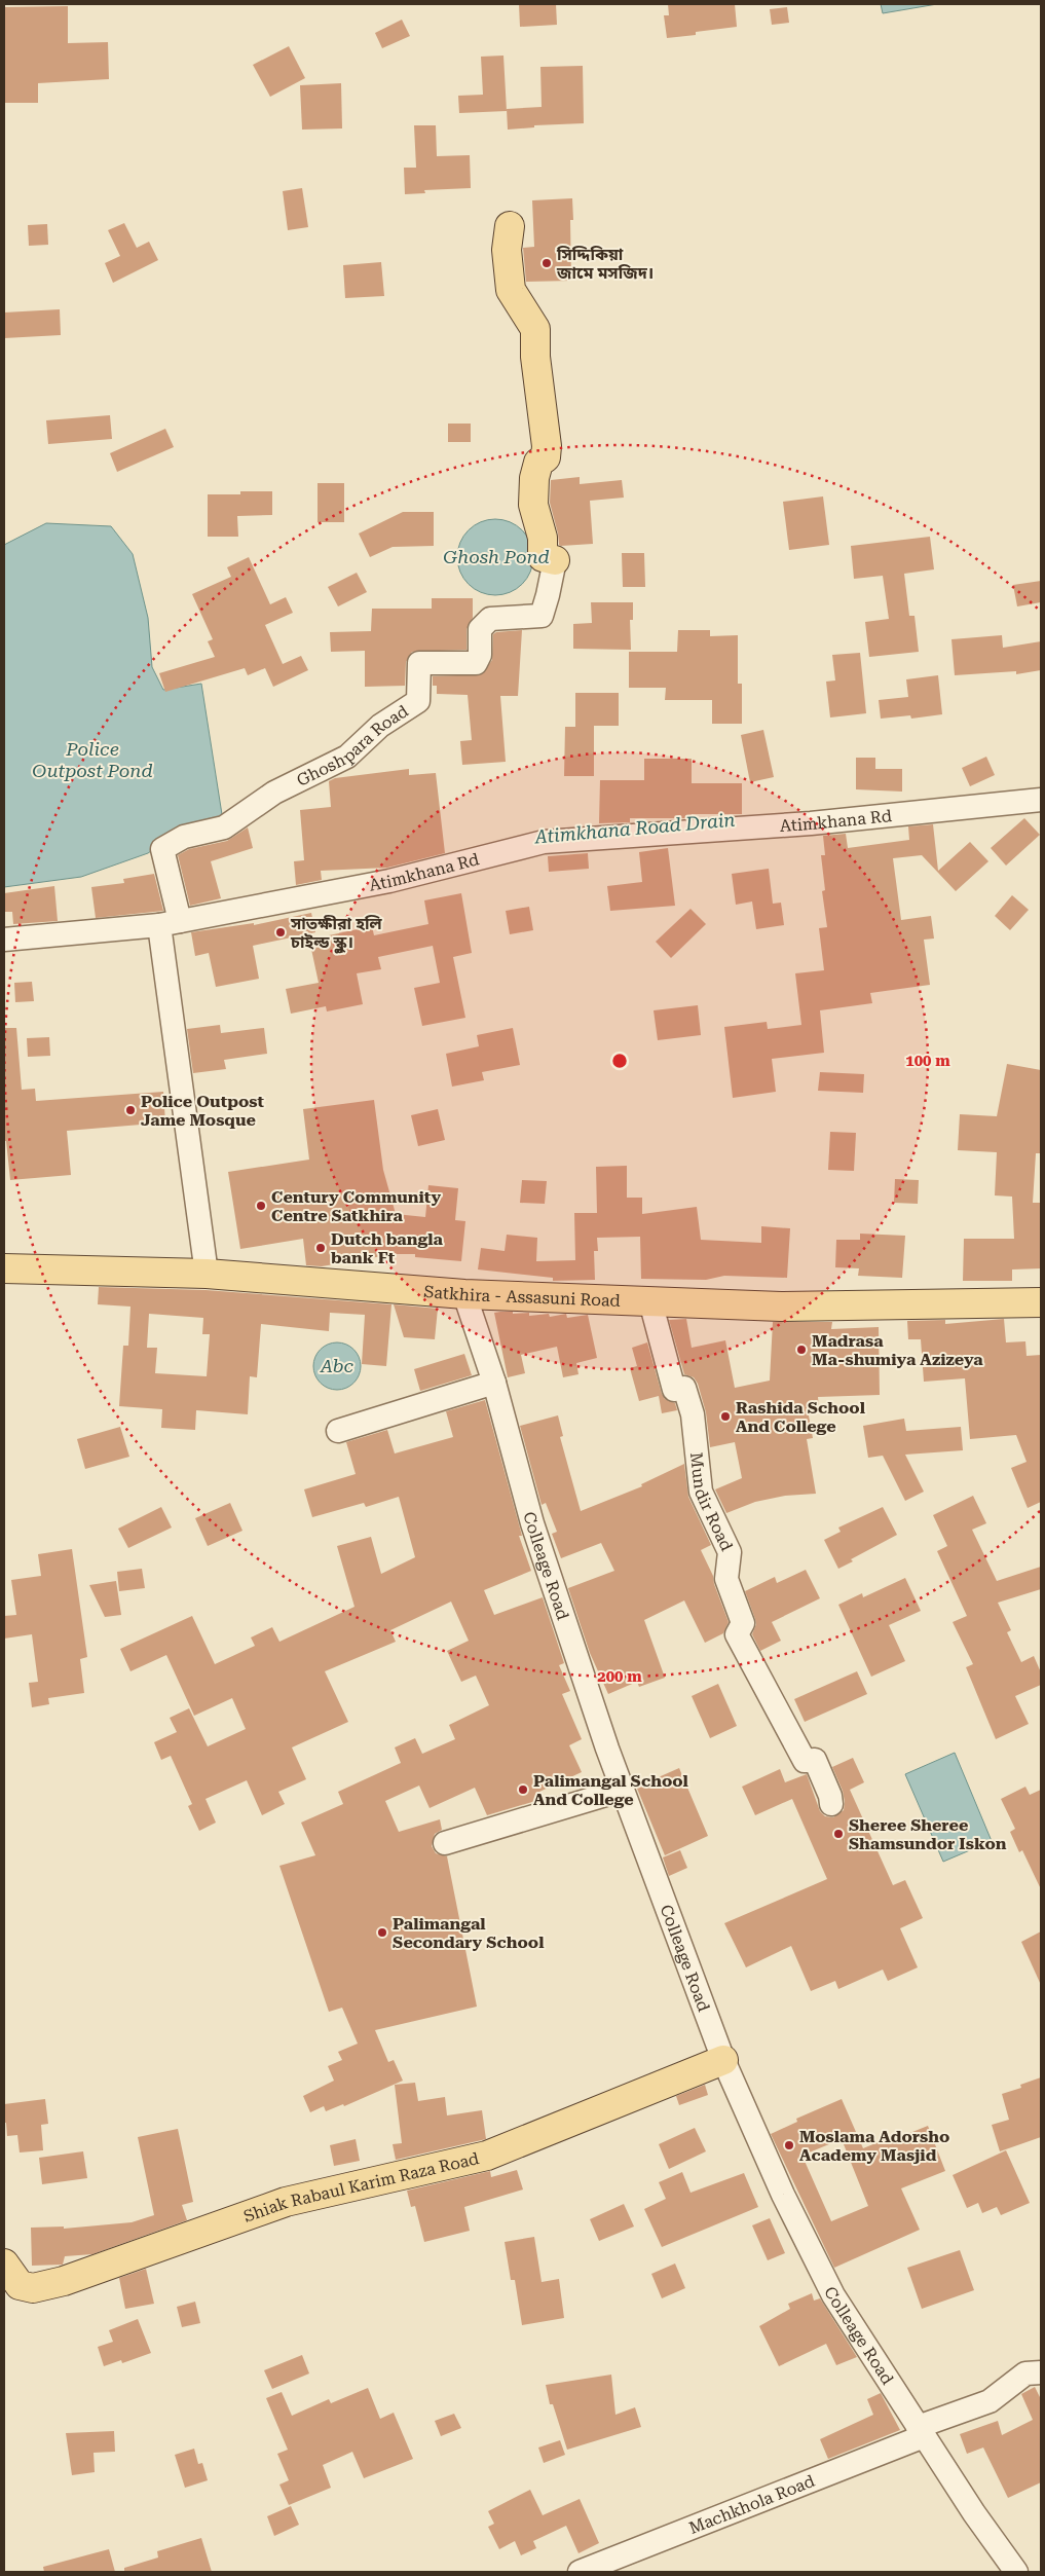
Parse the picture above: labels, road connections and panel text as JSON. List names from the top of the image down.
{
  "streets": {
    "main road": ["Ghoshpara Road", "Satkhira - Assasuni Road", "Shiak Rabaul Karim Raza Road"],
    "street": [
      "Atimkhana Rd",
      "Mundir Road",
      "Colleage Road",
      "Machkhola Road"
    ]
  },
  "crossings": [
    ["Ghoshpara Road", "Atimkhana Rd"],
    ["Satkhira - Assasuni Road", "Mundir Road"],
    ["Satkhira - Assasuni Road", "Colleage Road"],
    ["Colleage Road", "Shiak Rabaul Karim Raza Road"],
    ["Colleage Road", "Machkhola Road"]
  ],
  "water": [
    "Ghosh Pond",
    "Police Outpost Pond",
    "Atimkhana Road Drain",
    "Abc"
  ],
  "places": [
    "সিদ্দিকিয়া জামে মসজিদ।",
    "সাতক্ষীরা হলি চাইল্ড স্কুল।",
    "Police Outpost Jame Mosque",
    "Century Community Centre Satkhira",
    "Dutch bangla bank Ft",
    "Madrasa Ma-shumiya Azizeya",
    "Rashida School And College",
    "Palimangal School And College",
    "Sheree Sheree Shamsundor Iskon",
    "Palimangal Secondary School",
    "Moslama Adorsho Academy Masjid"
  ],
  "rings": ["100 m", "200 m"]
}
